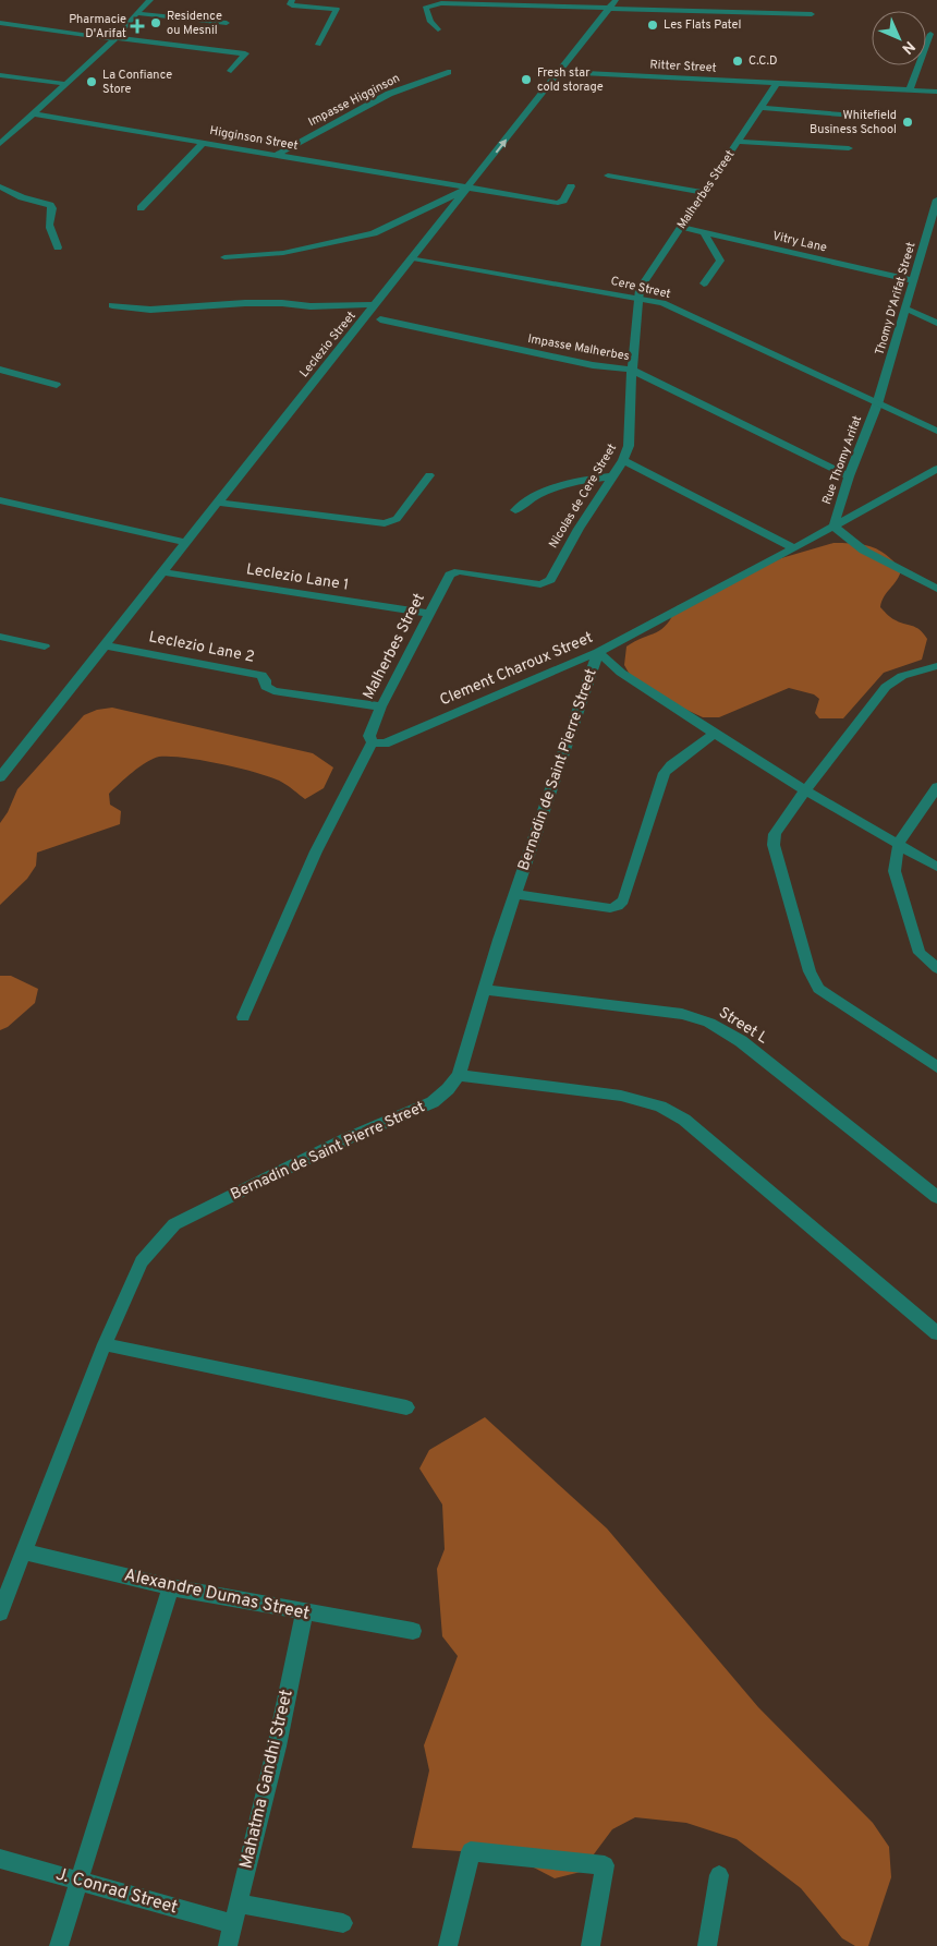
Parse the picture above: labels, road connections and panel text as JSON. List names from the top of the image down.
{
  "streets": {
    "street": [
      "Ritter Street",
      "Impasse Higginson",
      "Higginson Street",
      "Malherbes Street",
      "Vitry Lane",
      "Cere Street",
      "Thomy D'Arifat Street",
      "Leclezio Street",
      "Impasse Malherbes",
      "Rue Thomy Arifat",
      "Nicolas de Cere Street",
      "Leclezio Lane 1",
      "Leclezio Lane 2",
      "Clement Charoux Street",
      "Bernadin de Saint Pierre Street",
      "Street L",
      "Alexandre Dumas Street",
      "Mahatma Gandhi Street",
      "J. Conrad Street"
    ]
  },
  "crossings": [
    ["Ritter Street", "Malherbes Street"],
    ["Ritter Street", "Leclezio Street"],
    ["Impasse Higginson", "Higginson Street"],
    ["Higginson Street", "Leclezio Street"],
    ["Malherbes Street", "Vitry Lane"],
    ["Malherbes Street", "Cere Street"],
    ["Malherbes Street", "Nicolas de Cere Street"],
    ["Malherbes Street", "Leclezio Lane 1"],
    ["Malherbes Street", "Leclezio Lane 2"],
    ["Malherbes Street", "Clement Charoux Street"],
    ["Vitry Lane", "Thomy D'Arifat Street"],
    ["Cere Street", "Thomy D'Arifat Street"],
    ["Cere Street", "Leclezio Street"],
    ["Cere Street", "Rue Thomy Arifat"],
    ["Cere Street", "Nicolas de Cere Street"],
    ["Thomy D'Arifat Street", "Rue Thomy Arifat"],
    ["Leclezio Street", "Leclezio Lane 1"],
    ["Leclezio Street", "Leclezio Lane 2"],
    ["Impasse Malherbes", "Rue Thomy Arifat"],
    ["Impasse Malherbes", "Nicolas de Cere Street"],
    ["Rue Thomy Arifat", "Clement Charoux Street"],
    ["Clement Charoux Street", "Bernadin de Saint Pierre Street"],
    ["Bernadin de Saint Pierre Street", "Street L"],
    ["Bernadin de Saint Pierre Street", "Alexandre Dumas Street"],
    ["Alexandre Dumas Street", "Mahatma Gandhi Street"],
    ["Mahatma Gandhi Street", "J. Conrad Street"]
  ],
  "places": {
    "other": [
      "Residence ou Mesnil",
      "Les Flats Patel",
      "C.C.D",
      "Fresh star cold storage",
      "La Confiance Store",
      "Whitefield Business School"
    ],
    "health": ["Pharmacie D'Arifat"]
  },
  "north": "bottom right"
}
